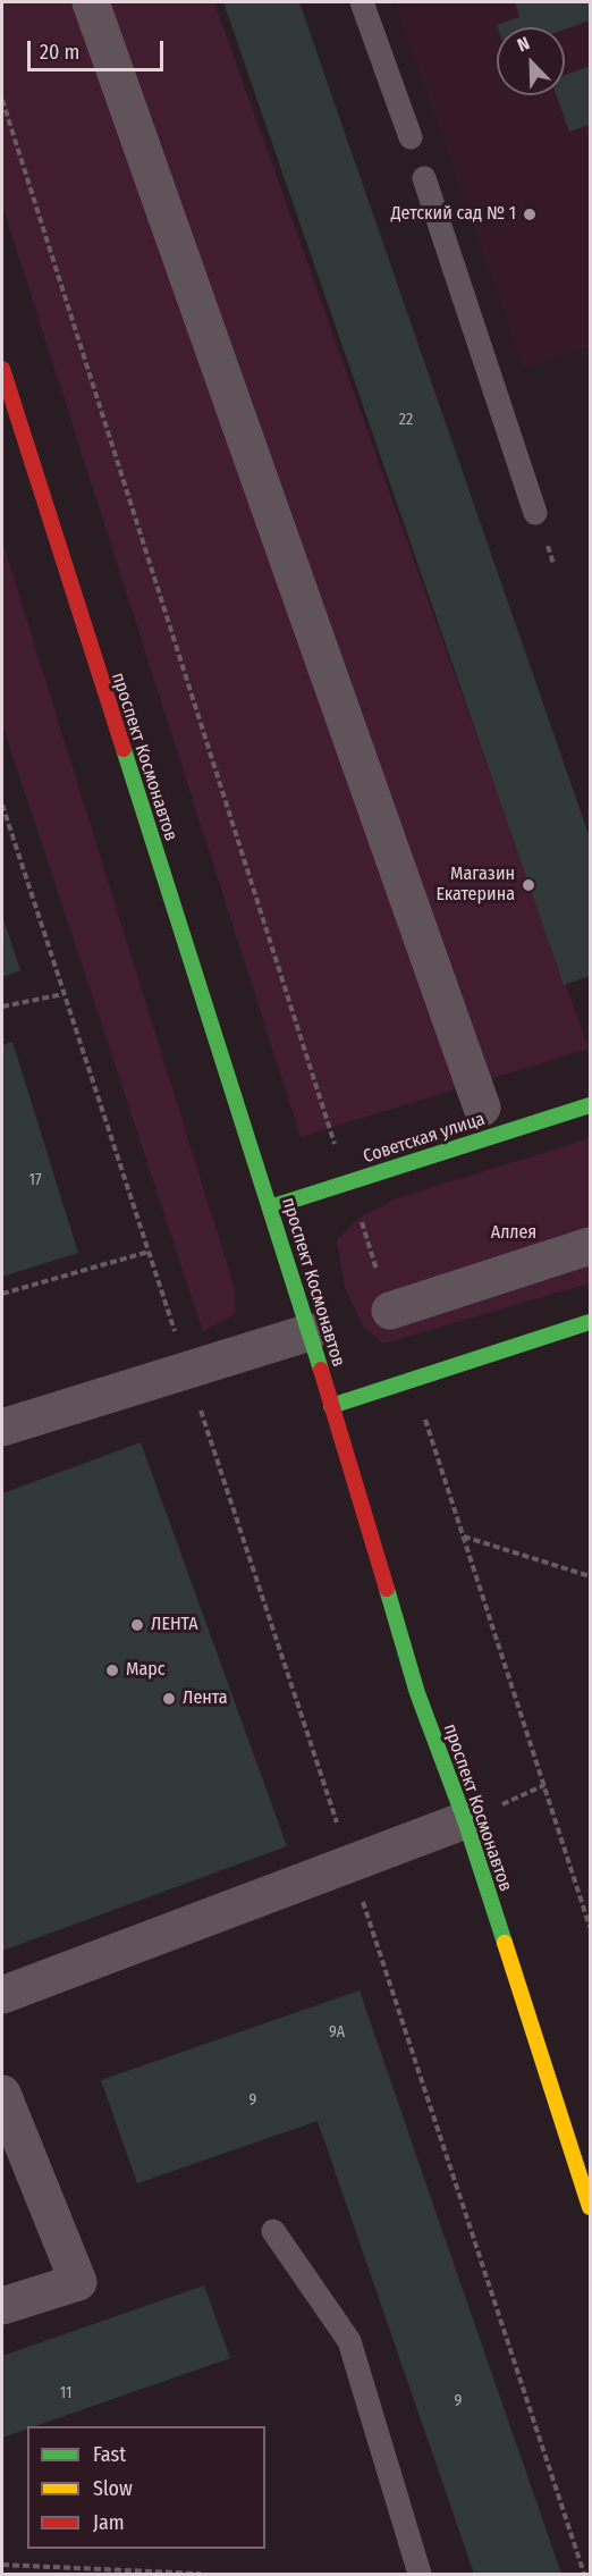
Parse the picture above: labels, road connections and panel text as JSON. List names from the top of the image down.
{
  "streets": {
    "main road": ["проспект Космонавтов", "Советская улица"]
  },
  "crossings": [
    ["проспект Космонавтов", "Советская улица"]
  ],
  "parks": ["Аллея"],
  "places": [
    "Детский сад № 1",
    "Магазин Екатерина",
    "ЛЕНТА",
    "Марс",
    "Лента"
  ],
  "house_numbers": [
    "22",
    "17",
    "9А",
    "9",
    "11",
    "9"
  ],
  "legend": ["Fast", "Slow", "Jam"],
  "scale_bar": "20 m",
  "north": "top left"
}
